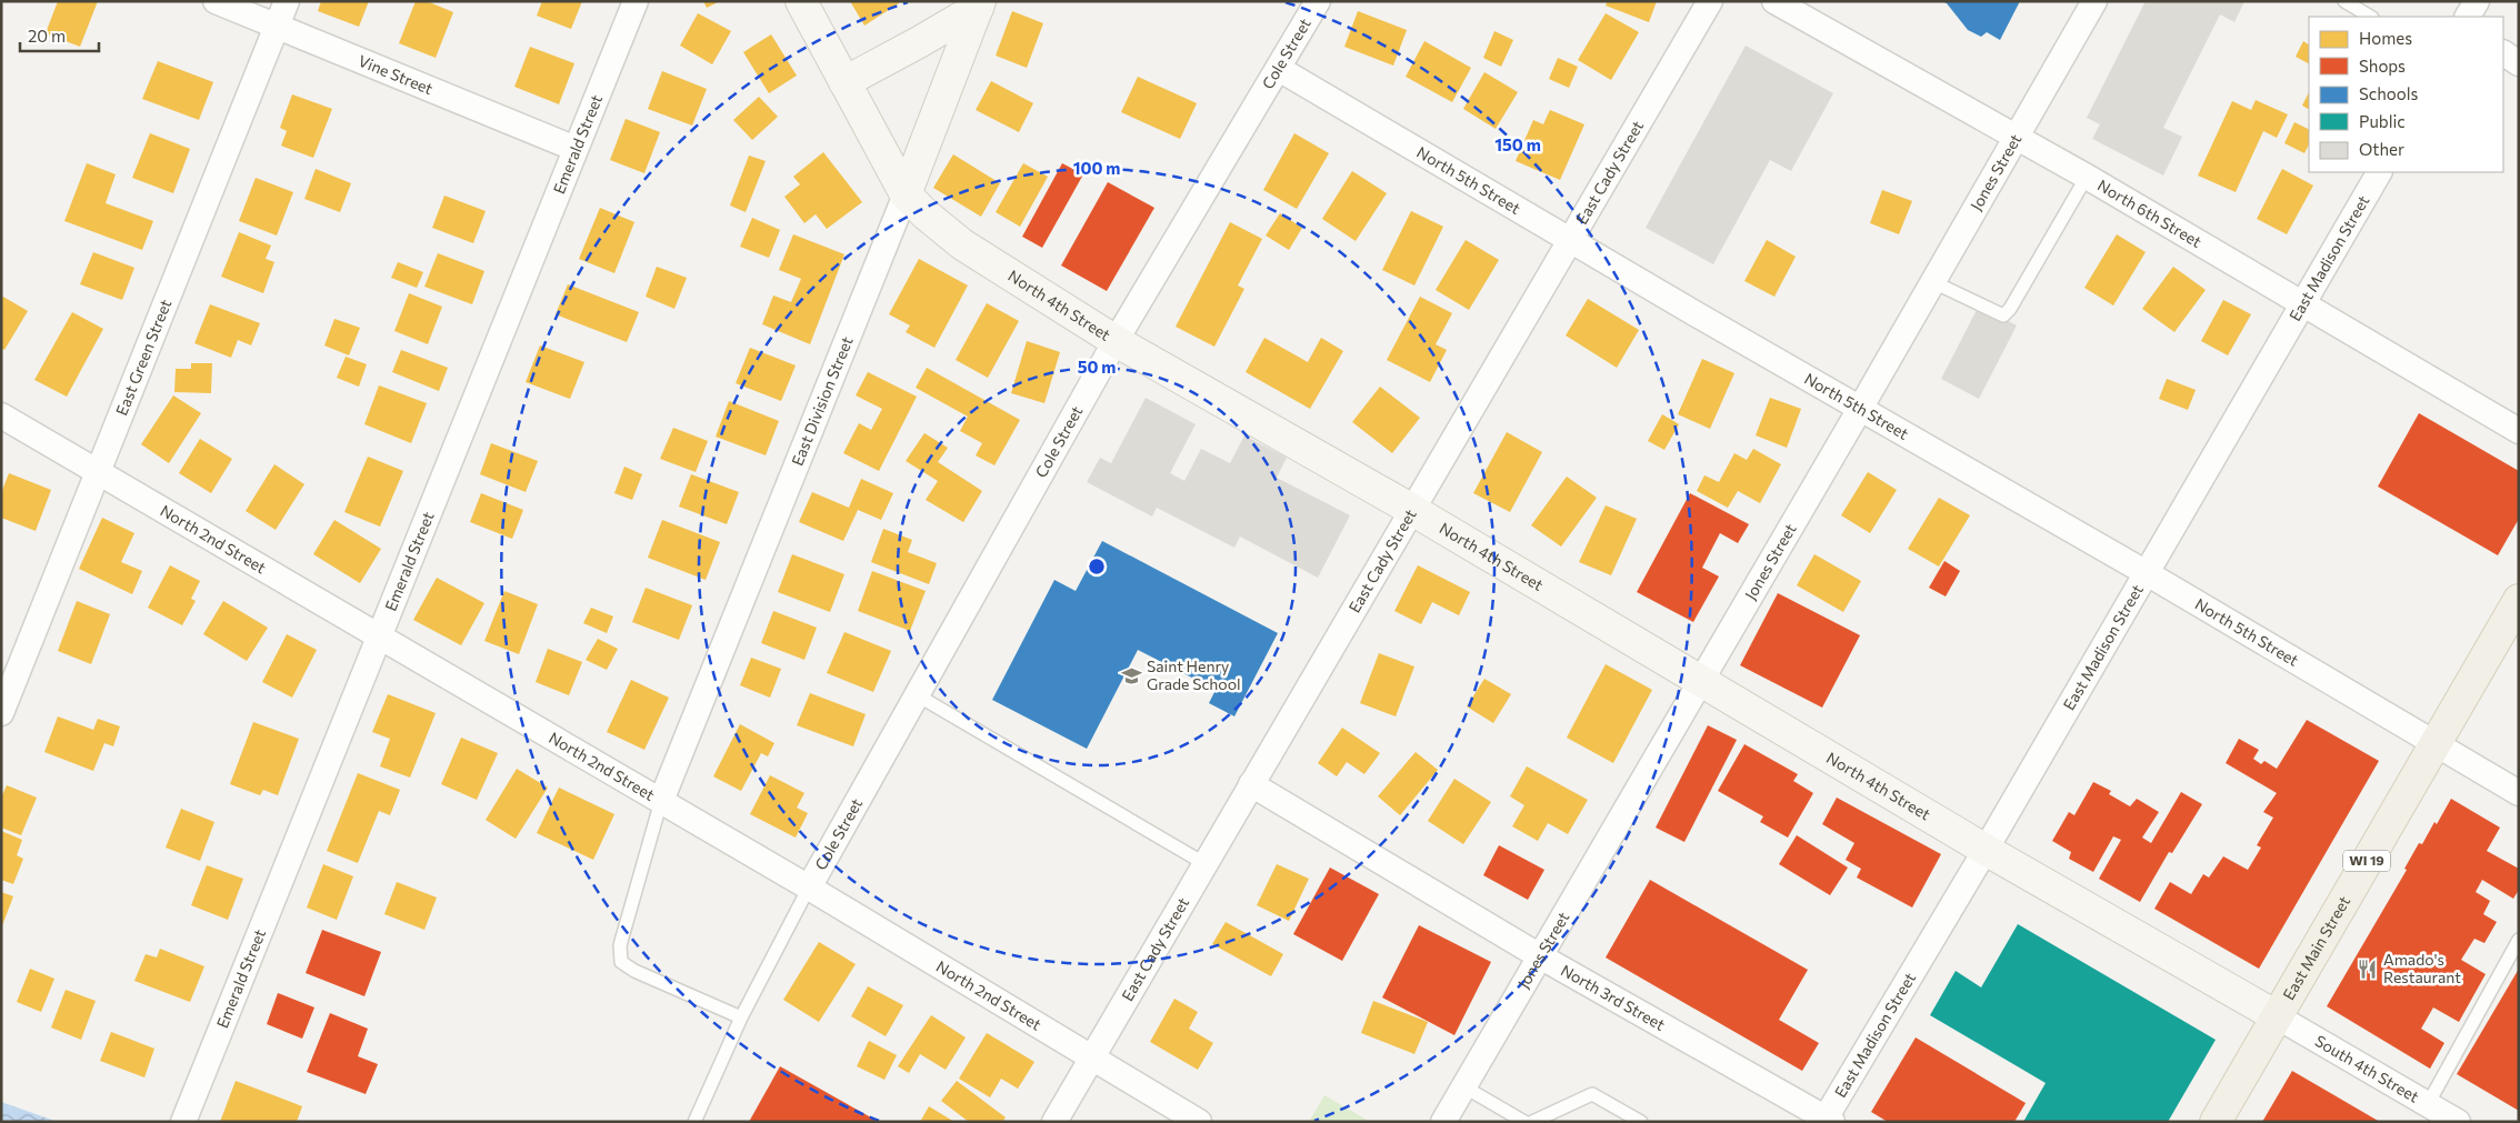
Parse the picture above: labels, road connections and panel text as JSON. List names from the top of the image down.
{
  "streets": {
    "main road": ["WI 19", "East Main Street"],
    "street": [
      "Cole Street",
      "Vine Street",
      "Emerald Street",
      "East Cady Street",
      "Jones Street",
      "North 5th Street",
      "North 6th Street",
      "East Madison Street",
      "North 4th Street",
      "East Green Street",
      "East Division Street",
      "North 2nd Street",
      "North 3rd Street",
      "South 4th Street"
    ]
  },
  "crossings": [
    ["Cole Street", "North 5th Street"],
    ["Cole Street", "North 4th Street"],
    ["Cole Street", "North 2nd Street"],
    ["Vine Street", "Emerald Street"],
    ["Vine Street", "East Green Street"],
    ["Emerald Street", "North 2nd Street"],
    ["East Cady Street", "North 5th Street"],
    ["East Cady Street", "North 4th Street"],
    ["East Cady Street", "North 2nd Street"],
    ["East Cady Street", "North 3rd Street"],
    ["Jones Street", "North 5th Street"],
    ["Jones Street", "North 6th Street"],
    ["Jones Street", "North 4th Street"],
    ["Jones Street", "North 3rd Street"],
    ["North 5th Street", "East Madison Street"],
    ["North 5th Street", "East Main Street"],
    ["North 6th Street", "East Madison Street"],
    ["East Madison Street", "North 4th Street"],
    ["East Madison Street", "North 3rd Street"],
    ["North 4th Street", "East Division Street"],
    ["North 4th Street", "East Main Street"],
    ["North 4th Street", "South 4th Street"],
    ["East Green Street", "North 2nd Street"],
    ["East Division Street", "North 2nd Street"],
    ["East Main Street", "South 4th Street"]
  ],
  "places": {
    "school or university": ["Saint Henry Grade School"],
    "restaurant": ["Amado's Restaurant"]
  },
  "legend": [
    "Homes",
    "Shops",
    "Schools",
    "Public",
    "Other"
  ],
  "scale_bar": "20 m",
  "rings": ["150 m", "100 m", "50 m"]
}
